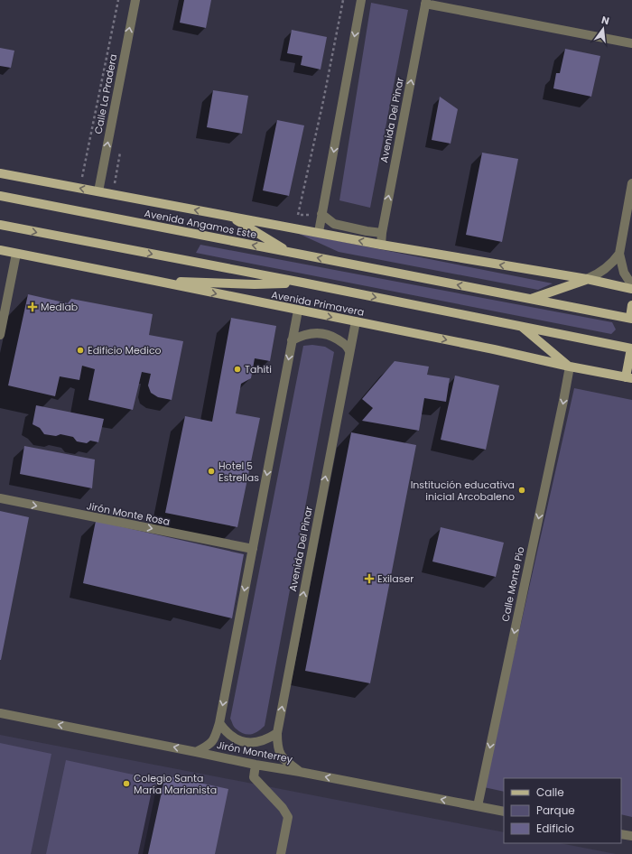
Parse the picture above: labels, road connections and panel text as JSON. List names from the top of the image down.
{
  "streets": {
    "main road": ["Avenida Angamos Este", "Avenida Primavera"],
    "street": [
      "Calle La Pradera",
      "Avenida Del Pinar",
      "Jirón Monte Rosa",
      "Calle Monte Pio",
      "Jirón Monterrey"
    ]
  },
  "crossings": [
    ["Avenida Del Pinar", "Avenida Primavera"],
    ["Avenida Del Pinar", "Jirón Monterrey"],
    ["Avenida Primavera", "Calle Monte Pio"],
    ["Calle Monte Pio", "Jirón Monterrey"]
  ],
  "one_way": [
    "Calle La Pradera",
    "Jirón Monte Rosa",
    "Calle Monte Pio",
    "Jirón Monterrey"
  ],
  "places": {
    "health": ["Medlab", "Exilaser"],
    "other": [
      "Edificio Medico",
      "Tahiti",
      "Hotel 5 Estrellas",
      "Institución educativa inicial Arcobaleno",
      "Colegio Santa María Marianista"
    ]
  },
  "legend": ["Calle", "Parque", "Edificio"],
  "north": "top"
}
